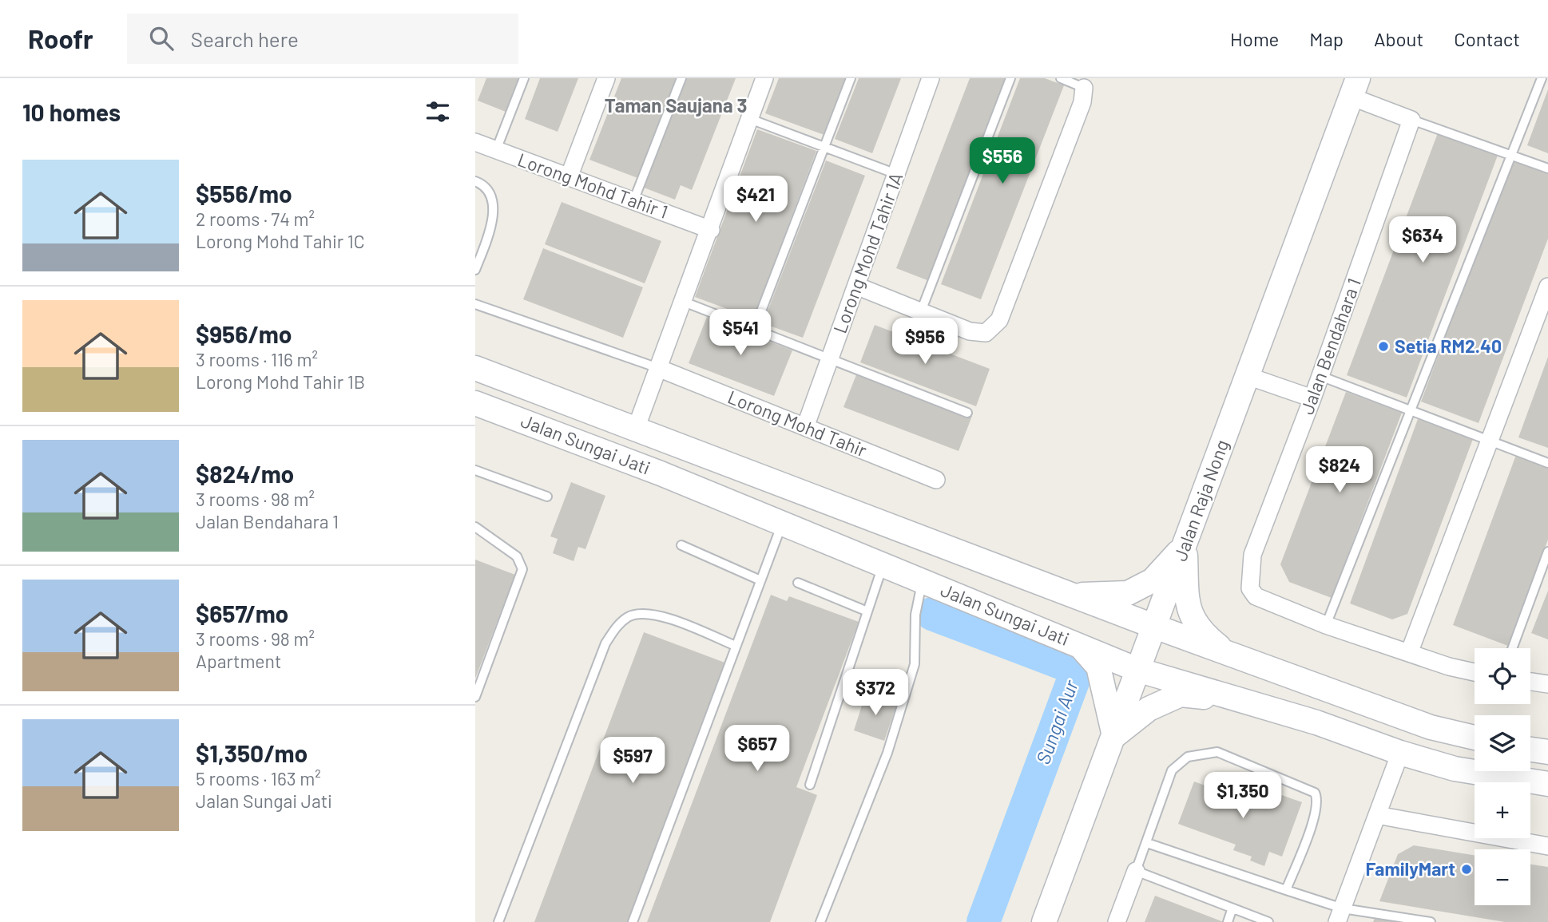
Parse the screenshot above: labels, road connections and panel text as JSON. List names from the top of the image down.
{
  "streets": {
    "main road": ["Jalan Sungai Jati", "Jalan Raja Nong"],
    "street": [
      "Lorong Mohd Tahir 1",
      "Lorong Mohd Tahir 1A",
      "Jalan Bendahara 1",
      "Lorong Mohd Tahir"
    ]
  },
  "crossings": [
    ["Lorong Mohd Tahir 1A", "Lorong Mohd Tahir"],
    ["Jalan Sungai Jati", "Jalan Raja Nong"]
  ],
  "districts": ["Taman Saujana 3"],
  "water": ["Sungai Aur"],
  "places": ["Setia RM2.40", "FamilyMart"],
  "page": {
    "header": "Roofr",
    "search": "Search here",
    "nav": [
      "Home",
      "Map",
      "About",
      "Contact"
    ],
    "heading": "10 homes",
    "price": [
      "$556",
      "$421",
      "$634",
      "$541",
      "$956",
      "$824",
      "$372",
      "$657",
      "$597",
      "$1,350"
    ],
    "list": [
      {
        "name": "$556/mo",
        "note": "2 rooms · 74 m² · Lorong Mohd Tahir 1C"
      },
      {
        "name": "$956/mo",
        "note": "3 rooms · 116 m² · Lorong Mohd Tahir 1B"
      },
      {
        "name": "$824/mo",
        "note": "3 rooms · 98 m² · Jalan Bendahara 1"
      },
      {
        "name": "$657/mo",
        "note": "3 rooms · 98 m² · Apartment"
      },
      {
        "name": "$1,350/mo",
        "note": "5 rooms · 163 m² · Jalan Sungai Jati"
      }
    ],
    "map_buttons": ["+", "−"]
  }
}
